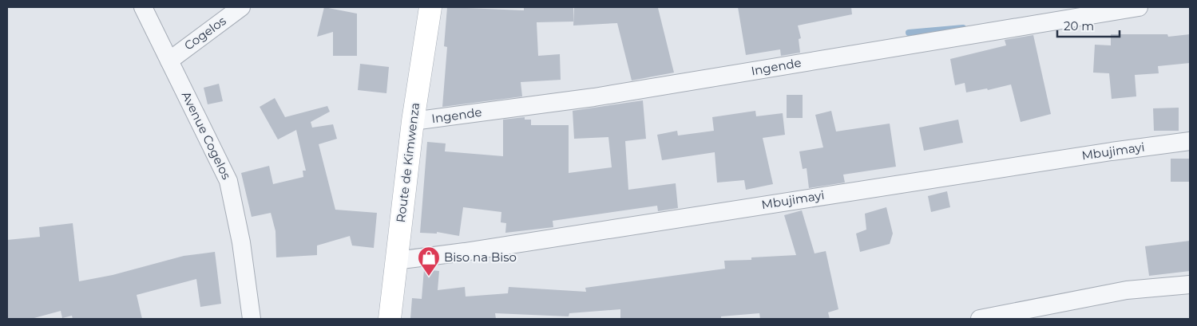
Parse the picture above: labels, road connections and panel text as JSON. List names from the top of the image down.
{
  "streets": {
    "street": [
      "Cogelos",
      "Ingende",
      "Avenue Cogelos",
      "Mbujimayi",
      "Route de Kimwenza"
    ]
  },
  "crossings": [
    ["Cogelos", "Avenue Cogelos"],
    ["Ingende", "Route de Kimwenza"],
    ["Mbujimayi", "Route de Kimwenza"]
  ],
  "places": {
    "shop": ["Biso na Biso"]
  },
  "scale_bar": "20 m"
}
